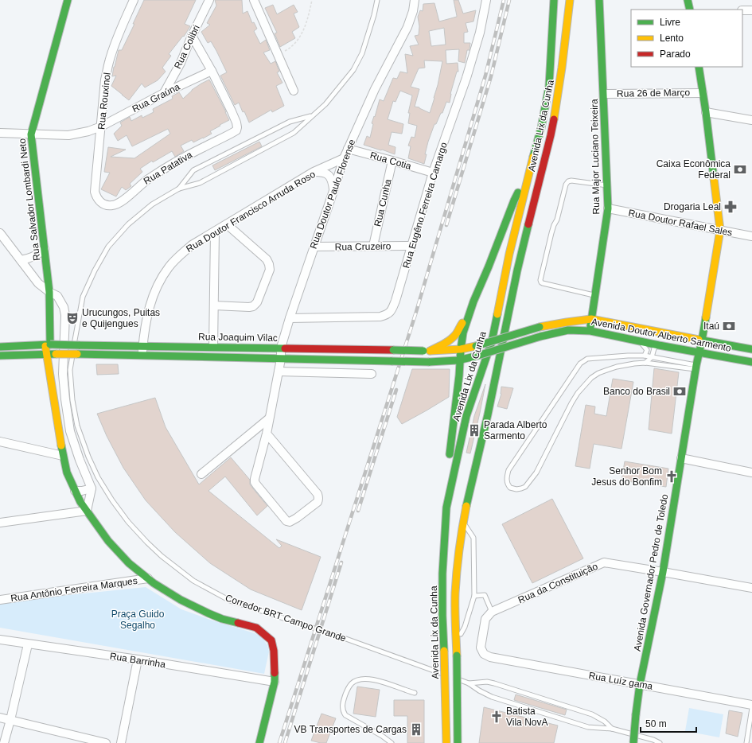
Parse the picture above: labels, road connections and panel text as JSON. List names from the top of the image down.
{
  "streets": {
    "main road": [
      "Avenida Lix da Cunha",
      "Rua Major Luciano Teixeira",
      "Rua Salvador Lombardi Neto",
      "Avenida Doutor Alberto Sarmento",
      "Rua Joaquim Vilac",
      "Avenida Governador Pedro de Toledo"
    ],
    "street": [
      "Rua Colibri",
      "Rua 26 de Março",
      "Rua Graúna",
      "Rua Rouxinol",
      "Rua Cotia",
      "Rua Patativa",
      "Rua Doutor Paulo Florense",
      "Rua Cunha",
      "Rua Eugêno Ferreira Camargo",
      "Rua Doutor Francisco Arruda Roso",
      "Rua Doutor Rafael Sales",
      "Rua Cruzeiro",
      "Rua da Constituição",
      "Rua Antônio Ferreira Marques",
      "Rua Barrinha",
      "Rua Luíz gama"
    ],
    "lane": ["Corredor BRT Campo Grande"]
  },
  "crossings": [
    ["Rua Colibri", "Rua Graúna"],
    ["Rua 26 de Março", "Rua Major Luciano Teixeira"],
    ["Rua 26 de Março", "Avenida Governador Pedro de Toledo"],
    ["Rua Graúna", "Rua Rouxinol"],
    ["Rua Graúna", "Rua Patativa"],
    ["Rua Rouxinol", "Rua Patativa"],
    ["Rua Major Luciano Teixeira", "Rua Doutor Rafael Sales"],
    ["Rua Major Luciano Teixeira", "Avenida Doutor Alberto Sarmento"],
    ["Rua Cotia", "Rua Doutor Paulo Florense"],
    ["Rua Cotia", "Rua Cunha"],
    ["Rua Cotia", "Rua Eugêno Ferreira Camargo"],
    ["Rua Doutor Paulo Florense", "Rua Eugêno Ferreira Camargo"],
    ["Rua Doutor Paulo Florense", "Rua Doutor Francisco Arruda Roso"],
    ["Rua Doutor Paulo Florense", "Rua Cruzeiro"],
    ["Rua Doutor Paulo Florense", "Rua Joaquim Vilac"],
    ["Rua Salvador Lombardi Neto", "Rua Joaquim Vilac"],
    ["Rua Salvador Lombardi Neto", "Rua Antônio Ferreira Marques"],
    ["Rua Salvador Lombardi Neto", "Rua Barrinha"],
    ["Rua Cunha", "Rua Cruzeiro"],
    ["Rua Eugêno Ferreira Camargo", "Rua Cruzeiro"],
    ["Rua Doutor Francisco Arruda Roso", "Rua Joaquim Vilac"],
    ["Rua Doutor Rafael Sales", "Avenida Governador Pedro de Toledo"],
    ["Avenida Doutor Alberto Sarmento", "Rua Joaquim Vilac"],
    ["Avenida Doutor Alberto Sarmento", "Avenida Governador Pedro de Toledo"],
    ["Avenida Governador Pedro de Toledo", "Rua da Constituição"],
    ["Avenida Governador Pedro de Toledo", "Rua Luíz gama"],
    ["Rua da Constituição", "Rua Luíz gama"]
  ],
  "parks": ["Praça Guido Segalho"],
  "places": {
    "bank": ["Caixa Econômica Federal", "Itaú", "Banco do Brasil"],
    "pharmacy": ["Drogaria Leal"],
    "theatre": ["Urucungos, Puitas e Quijengues"],
    "building": ["Parada Alberto Sarmento", "VB Transportes de Cargas"],
    "church": ["Senhor Bom Jesus do Bonfim", "Batista Vila NovA"]
  },
  "legend": ["Livre", "Lento", "Parado"],
  "scale_bar": "50 m"
}
